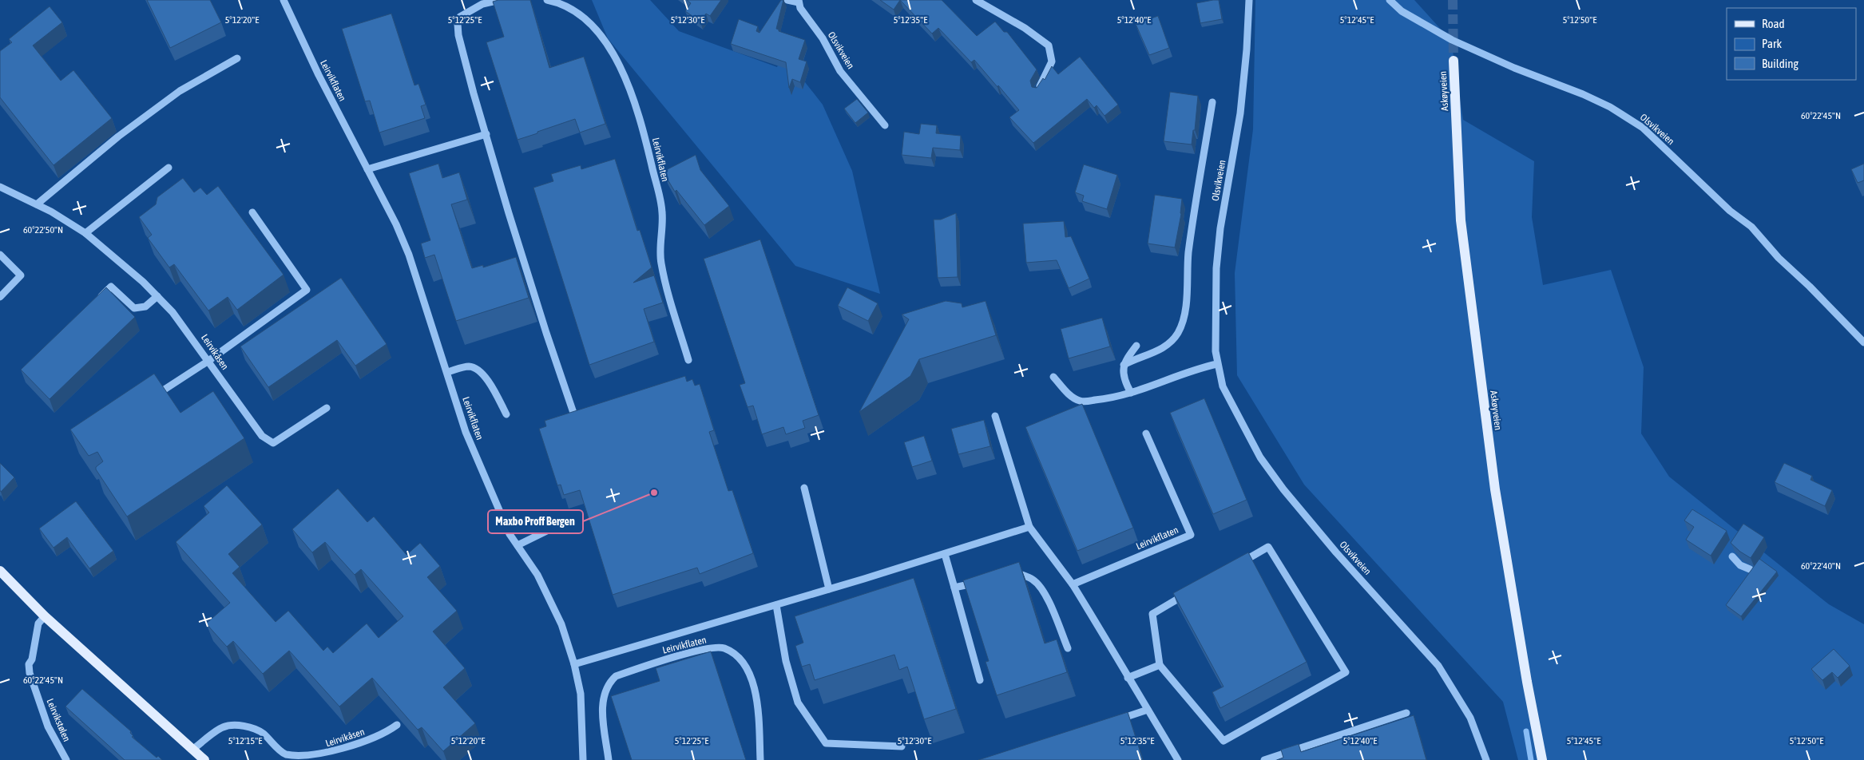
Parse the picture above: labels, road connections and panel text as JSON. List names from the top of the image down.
{
  "streets": {
    "main road": ["Askøyveien"],
    "street": [
      "Olsvikveien",
      "Leirvikflaten",
      "Leirvikåsen",
      "Leirvikstølen"
    ]
  },
  "places": ["Maxbo Proff Bergen"],
  "legend": ["Road", "Park", "Building"],
  "coordinates": [
    "5°12'20\"E",
    "5°12'25\"E",
    "5°12'30\"E",
    "5°12'35\"E",
    "5°12'40\"E",
    "5°12'45\"E",
    "5°12'50\"E",
    "60°22'45\"N",
    "60°22'50\"N",
    "60°22'40\"N",
    "5°12'15\"E"
  ]
}
